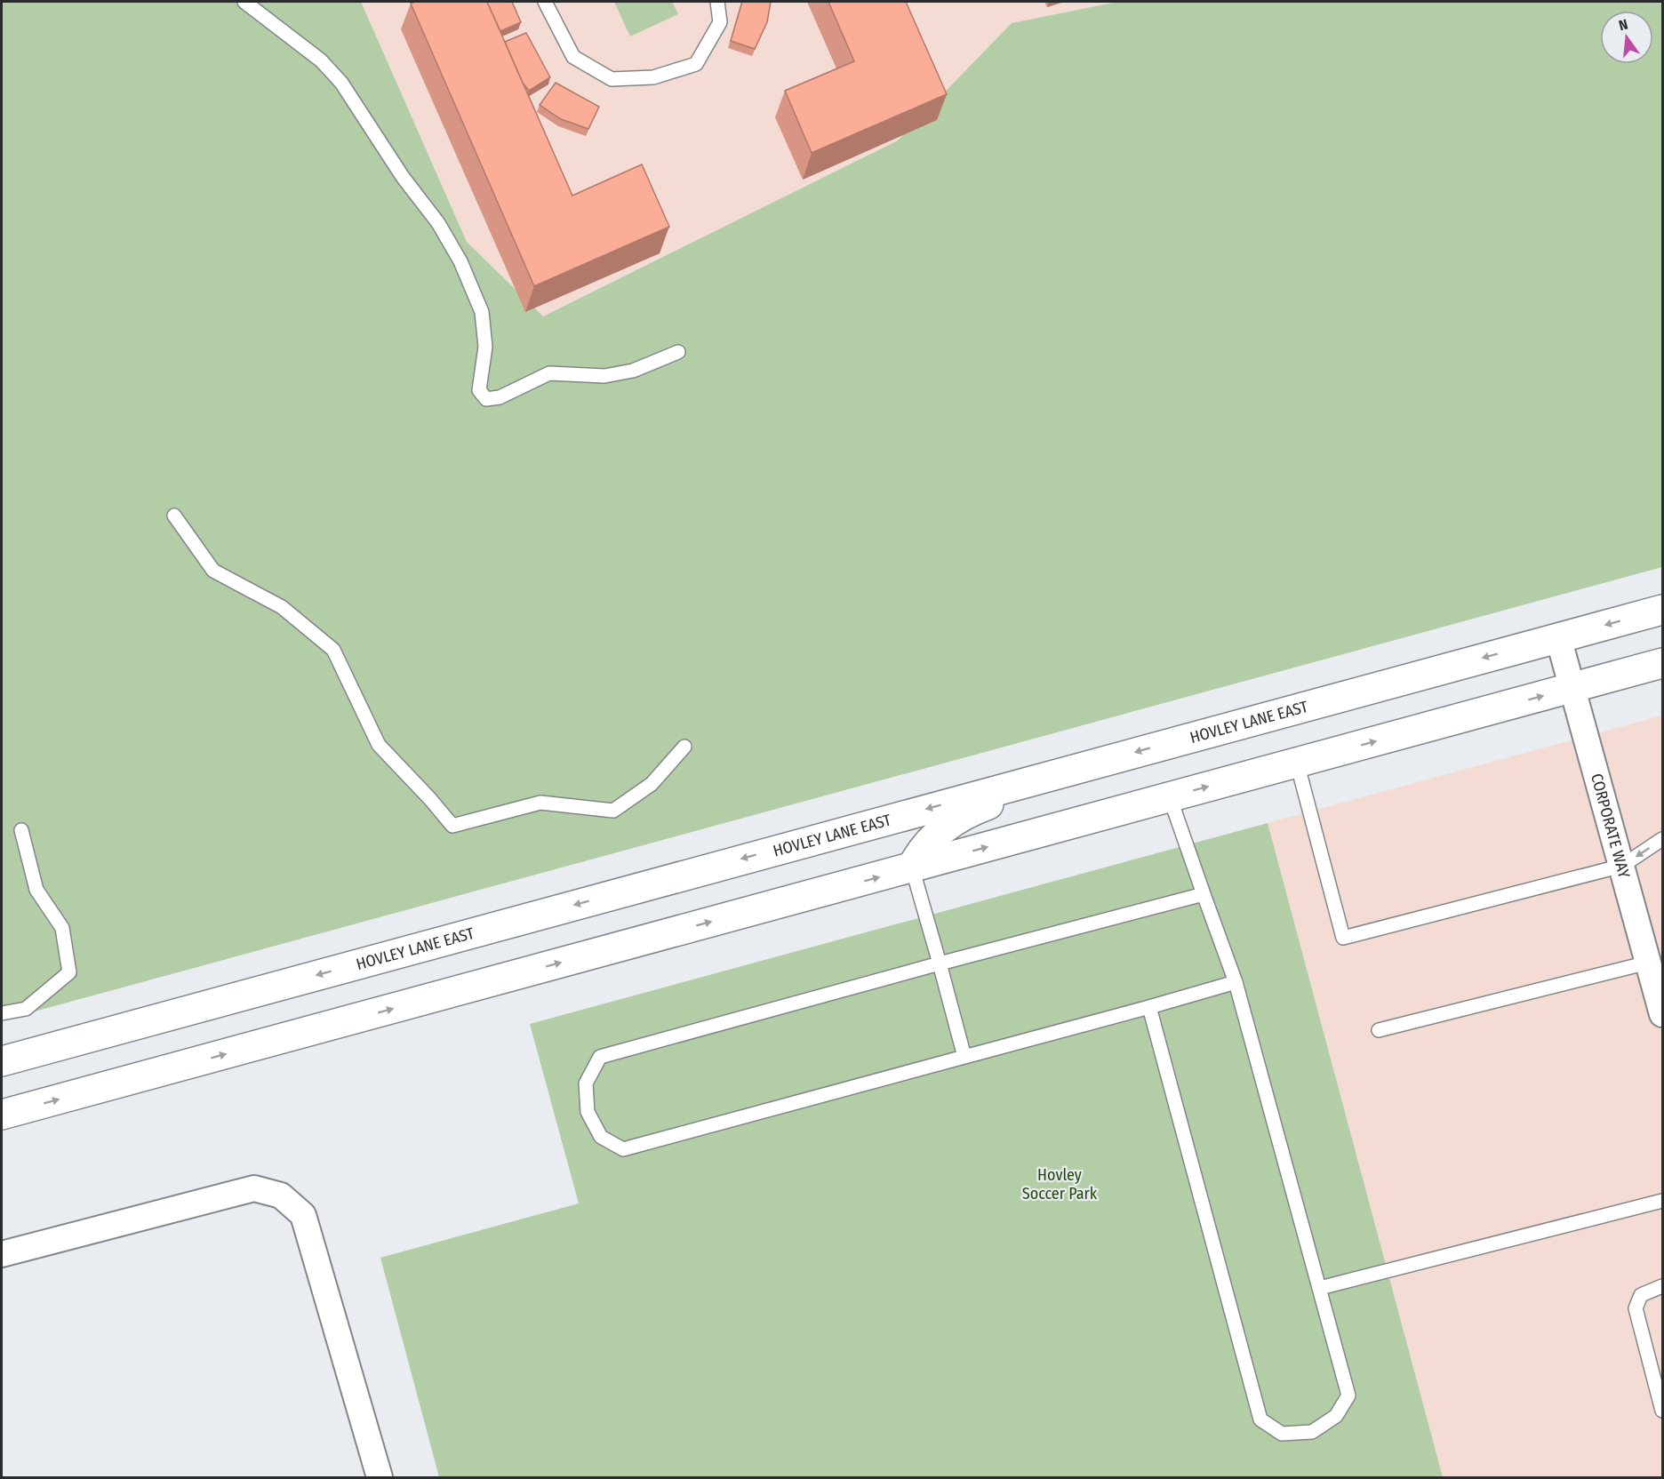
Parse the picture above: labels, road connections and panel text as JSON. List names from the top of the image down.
{
  "streets": {
    "street": ["HOVLEY LANE EAST", "CORPORATE WAY"]
  },
  "crossings": [
    ["HOVLEY LANE EAST", "CORPORATE WAY"]
  ],
  "parks": ["Hovley Soccer Park"],
  "north": "top"
}
